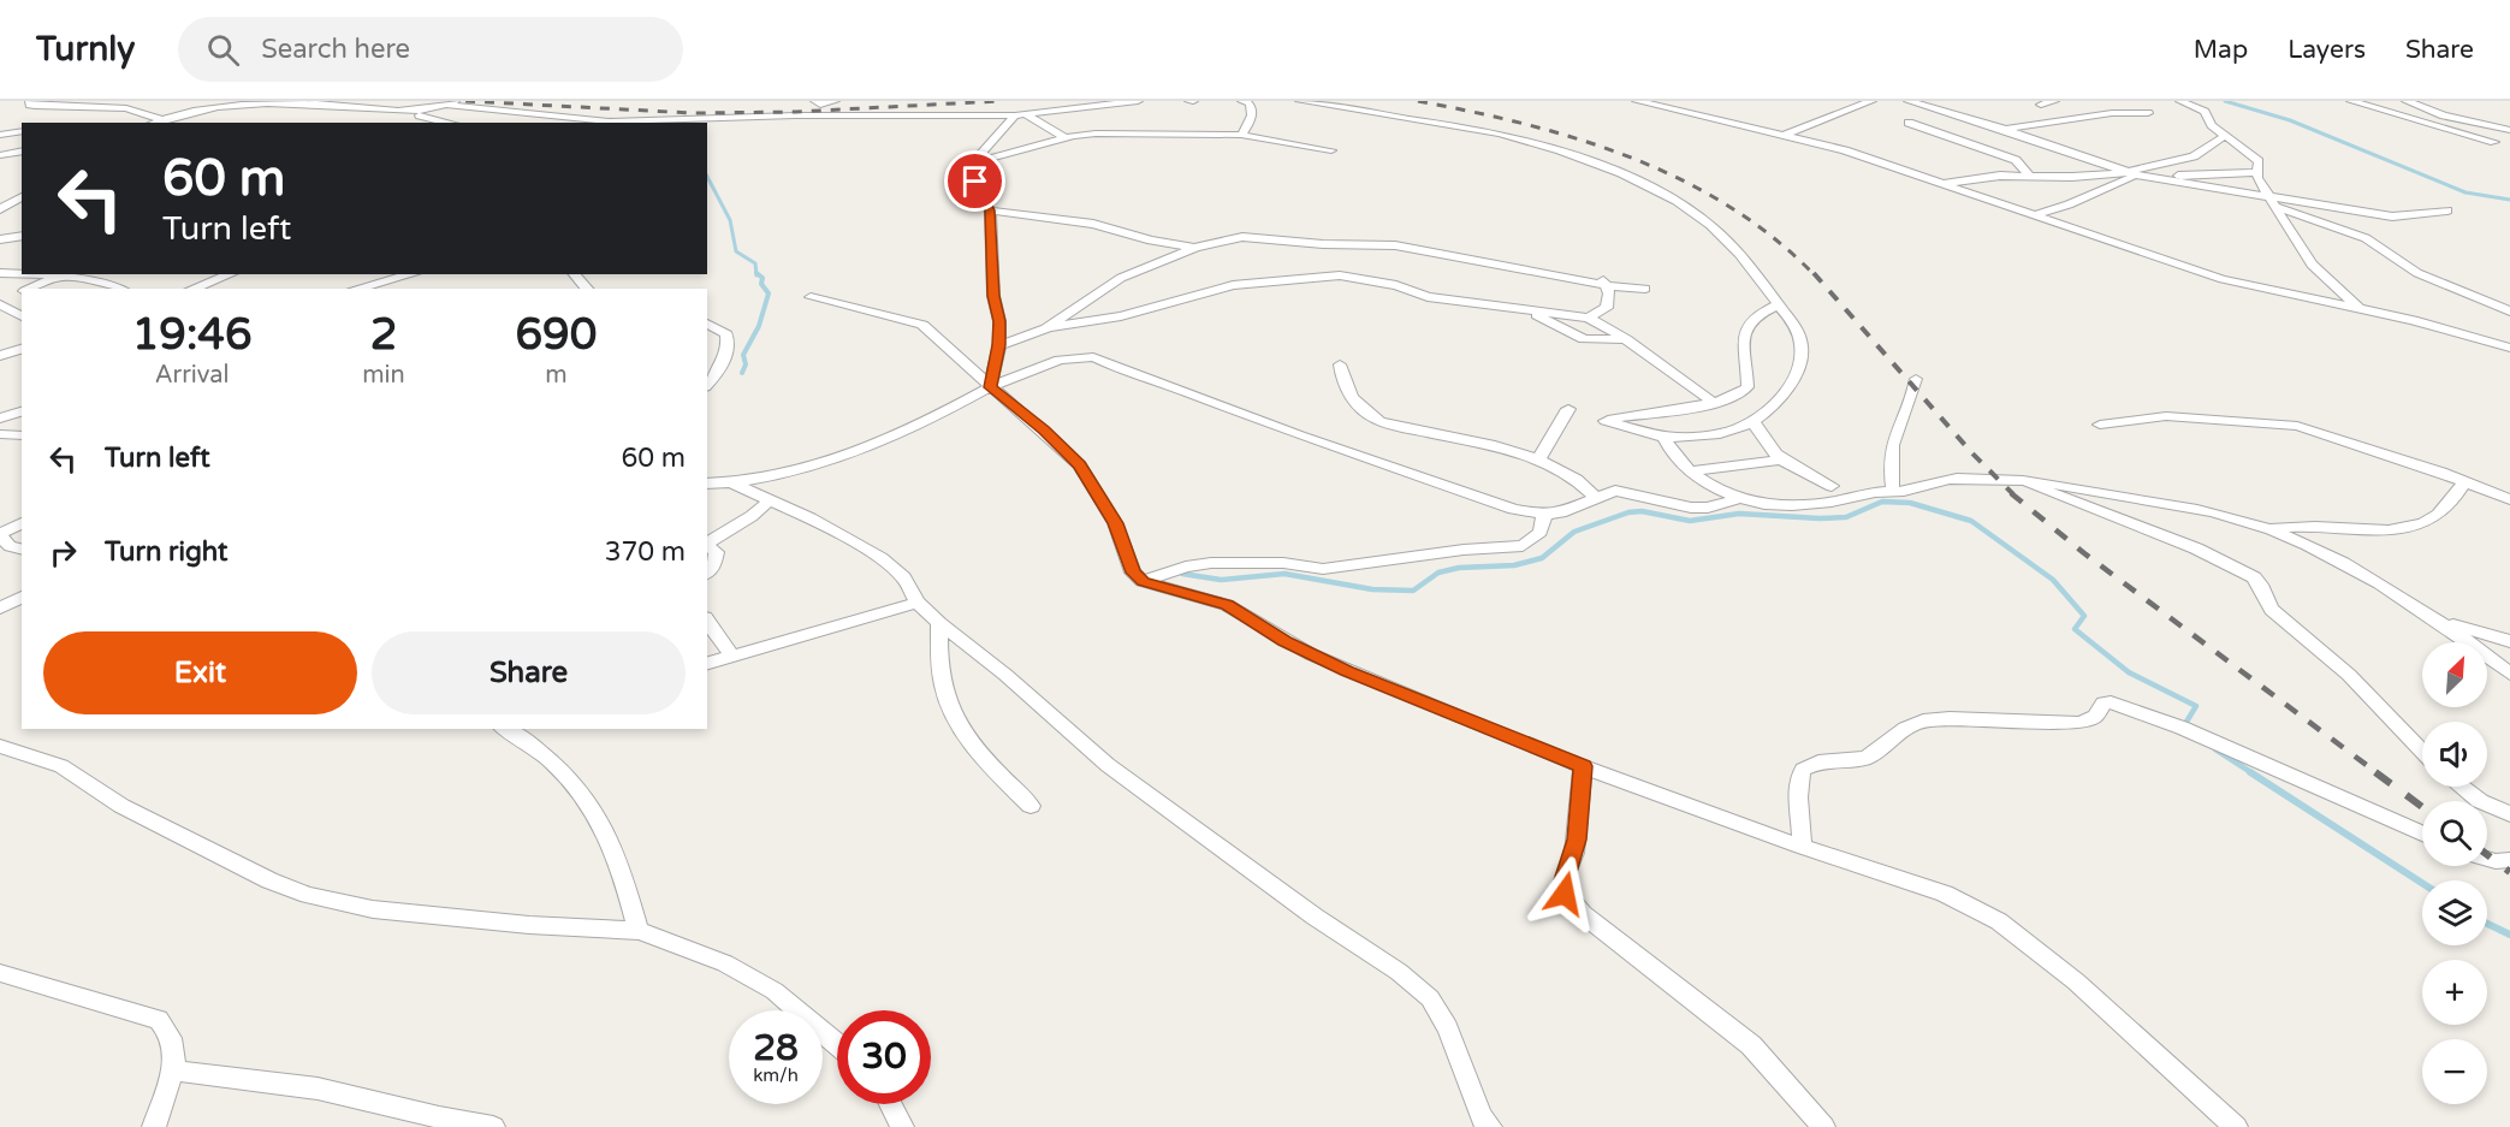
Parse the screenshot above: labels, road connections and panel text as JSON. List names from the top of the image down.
{
  "north": "top right",
  "page": {
    "header": "Turnly",
    "search": "Search here",
    "nav": ["Map", "Layers", "Share"],
    "turn": ["60 m", "Turn left"],
    "eta": [
      "19:46",
      "Arrival",
      "2",
      "min",
      "690",
      "m"
    ],
    "list": [
      {
        "name": "Turn left",
        "value": "60 m"
      },
      {
        "name": "Turn right",
        "value": "370 m"
      }
    ],
    "buttons": ["Exit", "Share"],
    "map_buttons": ["+", "−"],
    "speed": "28 km/h",
    "limit": "30"
  }
}
